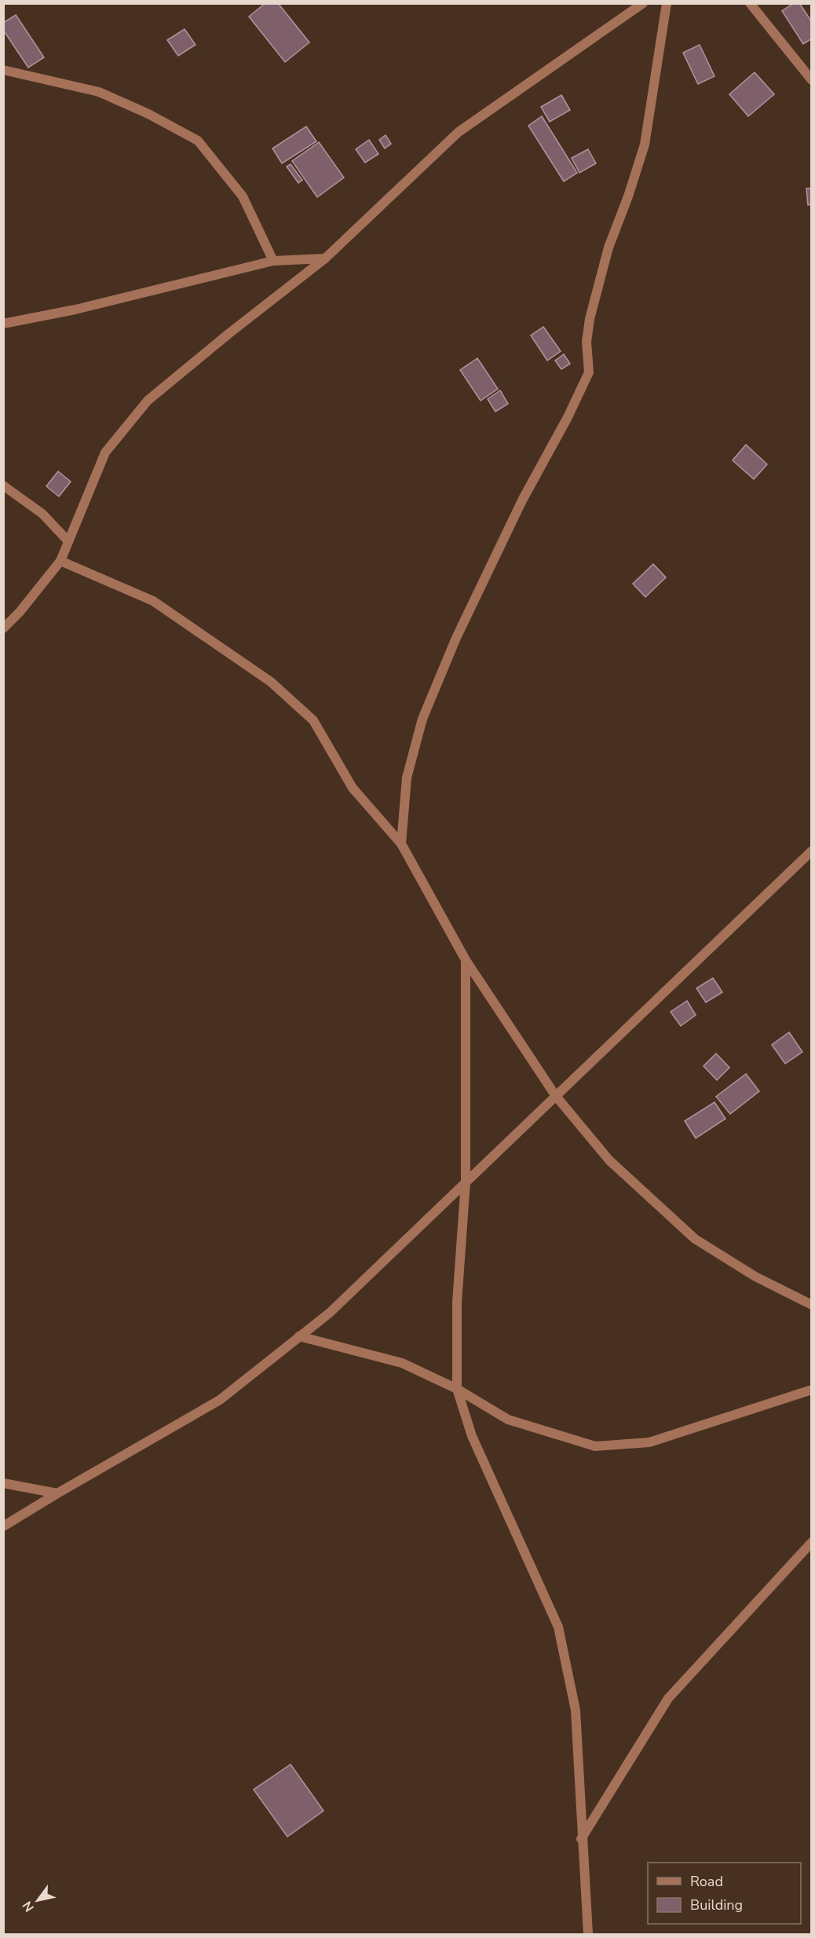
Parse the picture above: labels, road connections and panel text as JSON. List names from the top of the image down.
{
  "legend": ["Road", "Building"],
  "north": "bottom left"
}
